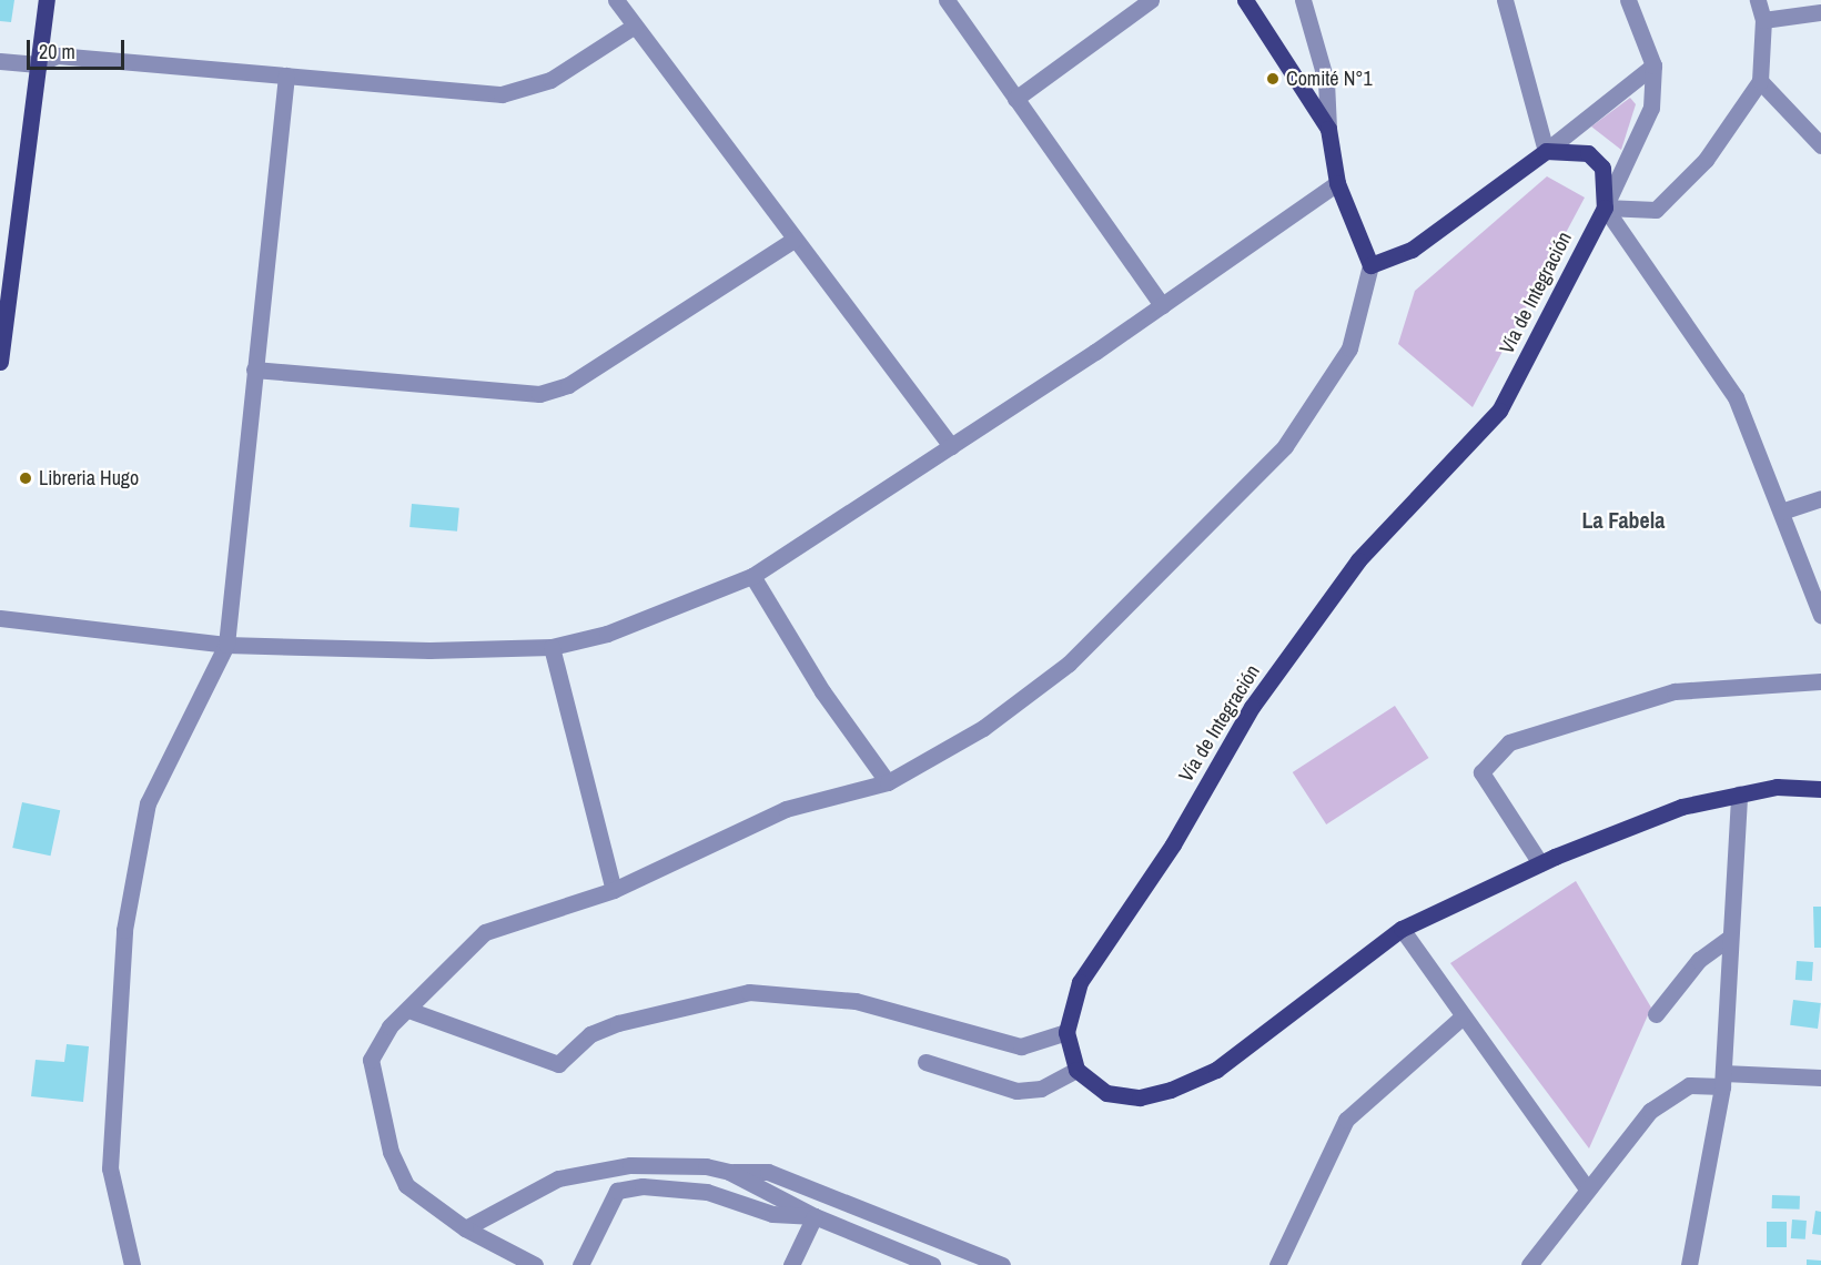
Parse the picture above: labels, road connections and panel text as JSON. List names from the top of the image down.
{
  "streets": {
    "main road": ["Vía de Integración"]
  },
  "districts": ["La Fabela"],
  "places": ["Comité N°1", "Libreria Hugo"],
  "scale_bar": "20 m"
}
